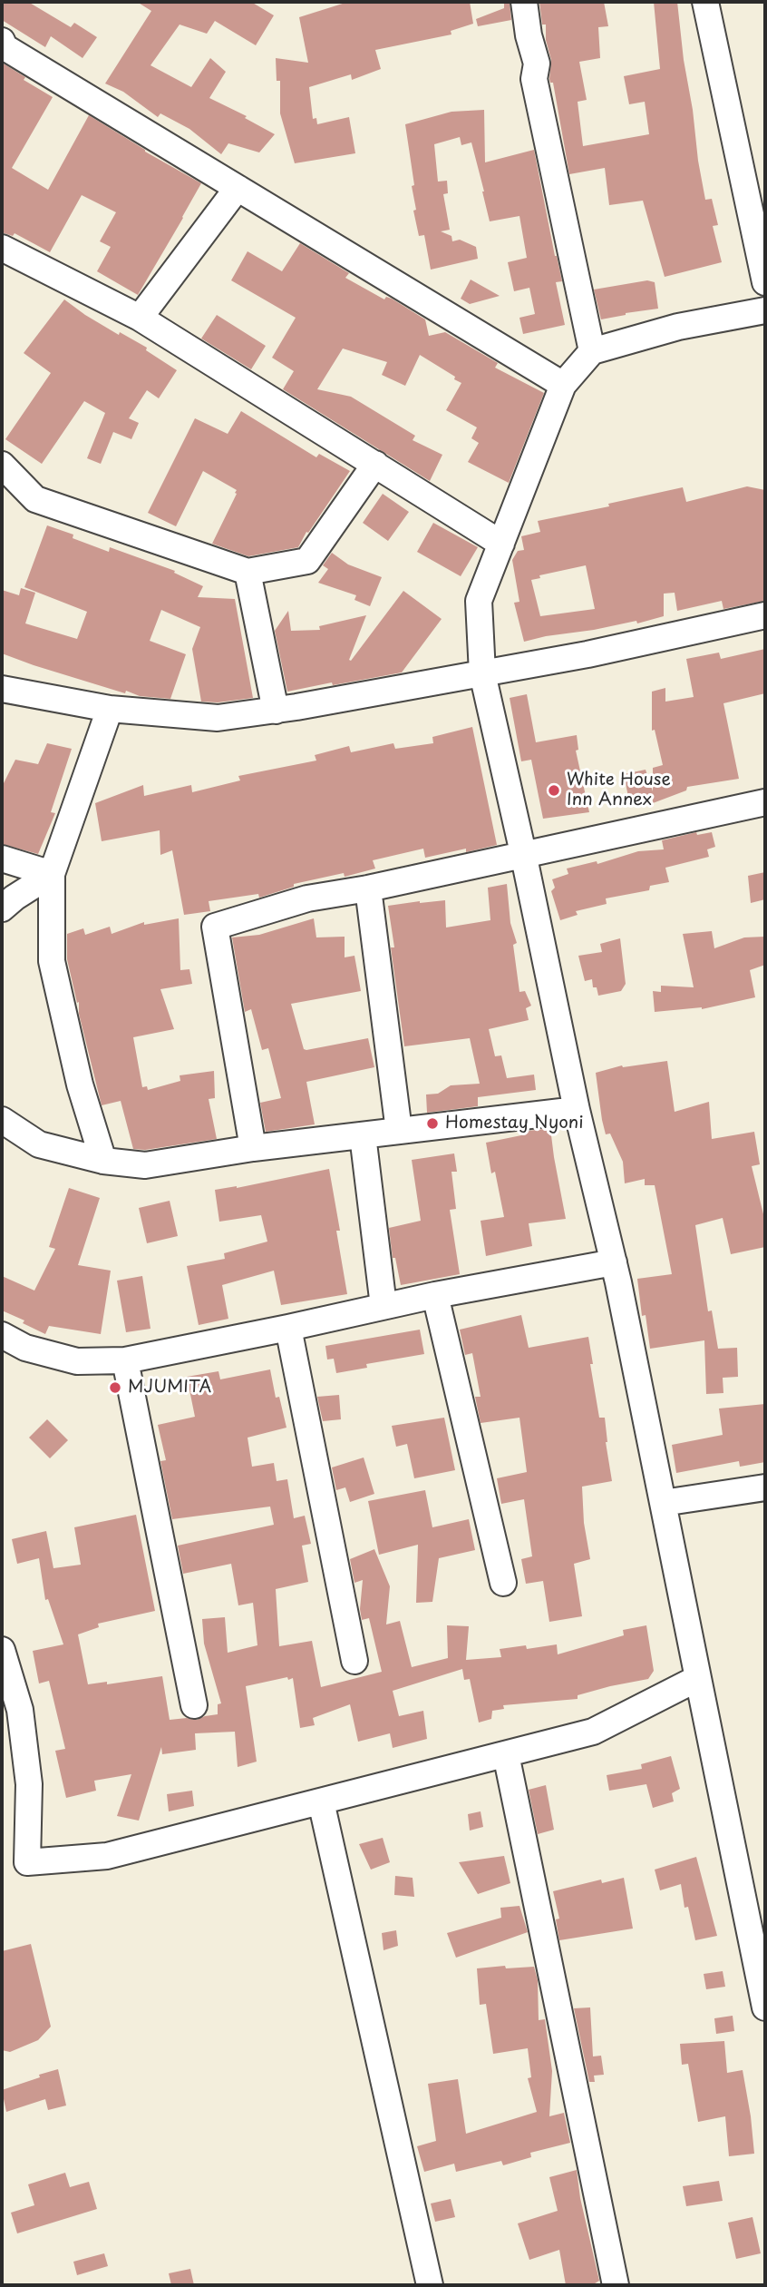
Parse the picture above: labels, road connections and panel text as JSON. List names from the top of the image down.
{
  "places": ["White House Inn Annex", "Homestay Nyoni", "MJUMITA"]
}
